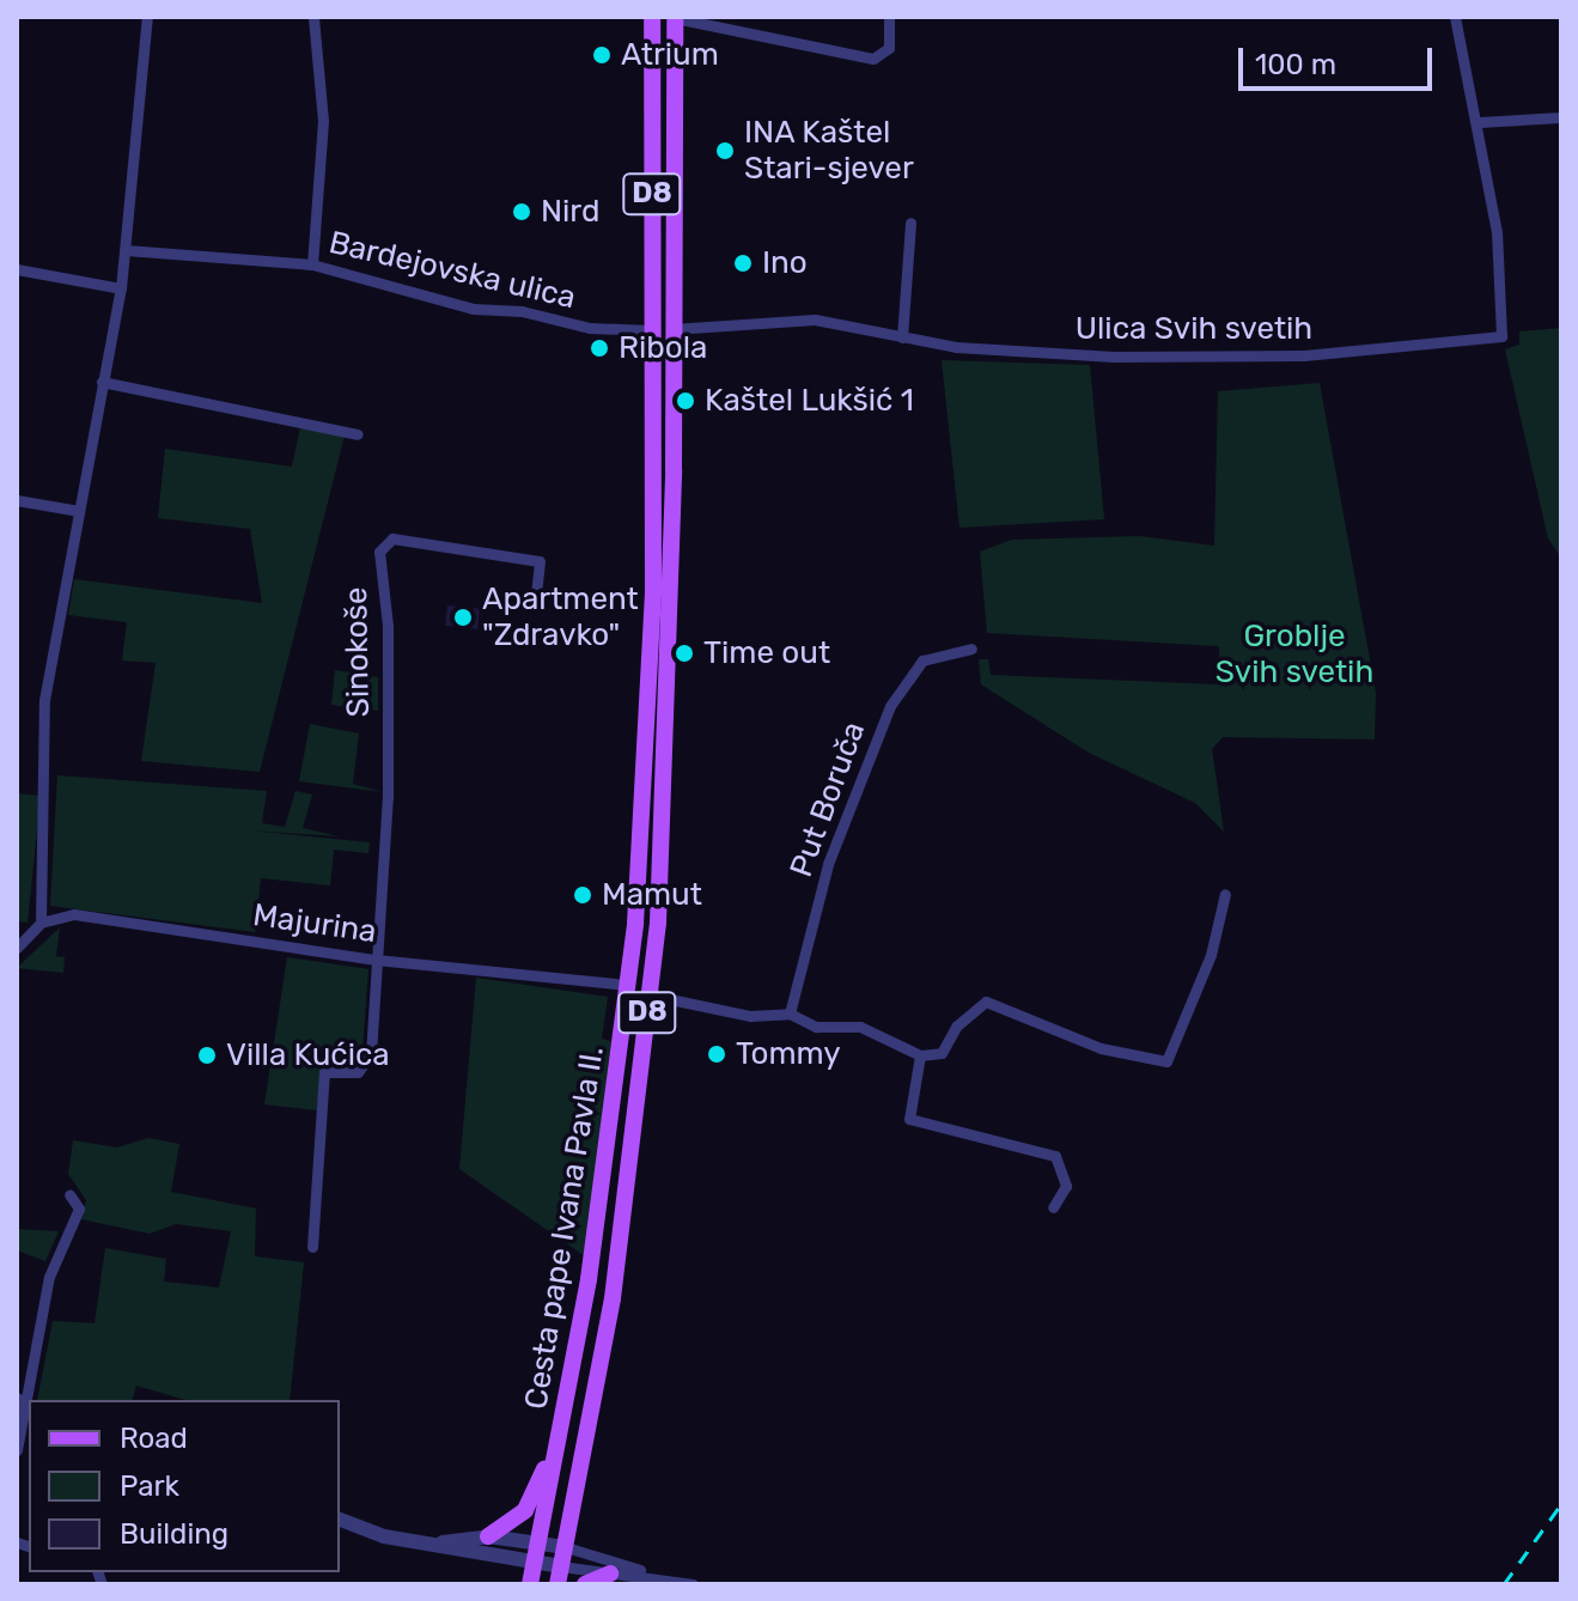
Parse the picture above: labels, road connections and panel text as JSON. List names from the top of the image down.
{
  "streets": {
    "main road": ["D8", "Cesta pape Ivana Pavla II."],
    "street": [
      "Bardejovska ulica",
      "Ulica Svih svetih",
      "Sinokoše",
      "Put Boruča",
      "Majurina"
    ]
  },
  "crossings": [
    ["Bardejovska ulica", "Cesta pape Ivana Pavla II."],
    ["Ulica Svih svetih", "Cesta pape Ivana Pavla II."],
    ["Sinokoše", "Majurina"]
  ],
  "parks": ["Groblje Svih svetih"],
  "places": [
    "Atrium",
    "INA Kaštel Stari-sjever",
    "Nird",
    "Ino",
    "Ribola",
    "Kaštel Lukšić 1",
    "Apartment \"Zdravko\"",
    "Time out",
    "Mamut",
    "Tommy",
    "Villa Kućica"
  ],
  "legend": ["Road", "Park", "Building"],
  "scale_bar": "100 m"
}
